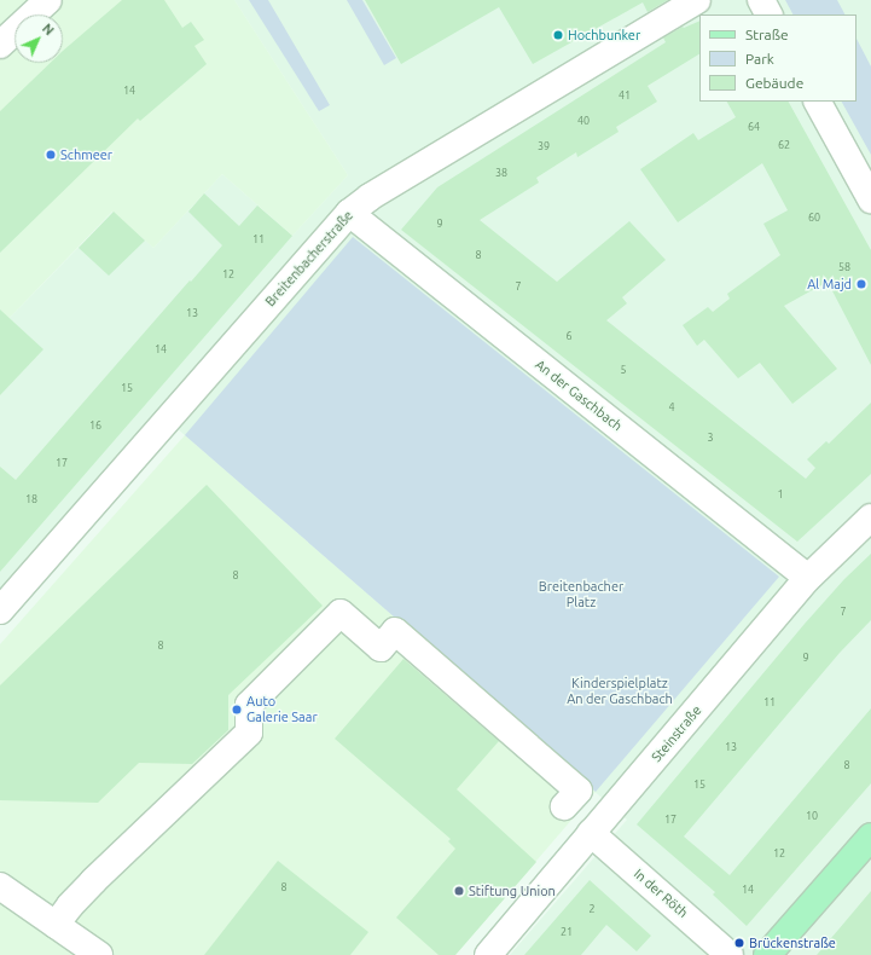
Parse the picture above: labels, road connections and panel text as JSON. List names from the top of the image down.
{
  "streets": {
    "street": [
      "Breitenbacherstraße",
      "An der Gaschbach",
      "Steinstraße",
      "In der Röth"
    ]
  },
  "crossings": [
    ["Breitenbacherstraße", "An der Gaschbach"],
    ["An der Gaschbach", "Steinstraße"],
    ["Steinstraße", "In der Röth"]
  ],
  "parks": ["Breitenbacher Platz", "Kinderspielplatz An der Gaschbach"],
  "places": [
    "Hochbunker",
    "Schmeer",
    "Al Majd",
    "Auto Galerie Saar",
    "Stiftung Union",
    "Brückenstraße"
  ],
  "house_numbers": [
    "14",
    "41",
    "40",
    "64",
    "62",
    "39",
    "38",
    "60",
    "9",
    "11",
    "8",
    "58",
    "12",
    "7",
    "13",
    "6",
    "14",
    "5",
    "15",
    "4",
    "16",
    "3",
    "17",
    "1",
    "18",
    "8",
    "7",
    "8",
    "9",
    "11",
    "13",
    "8",
    "15",
    "10",
    "17",
    "12",
    "8",
    "14",
    "2",
    "21"
  ],
  "legend": ["Straße", "Park", "Gebäude"],
  "north": "top right"
}
